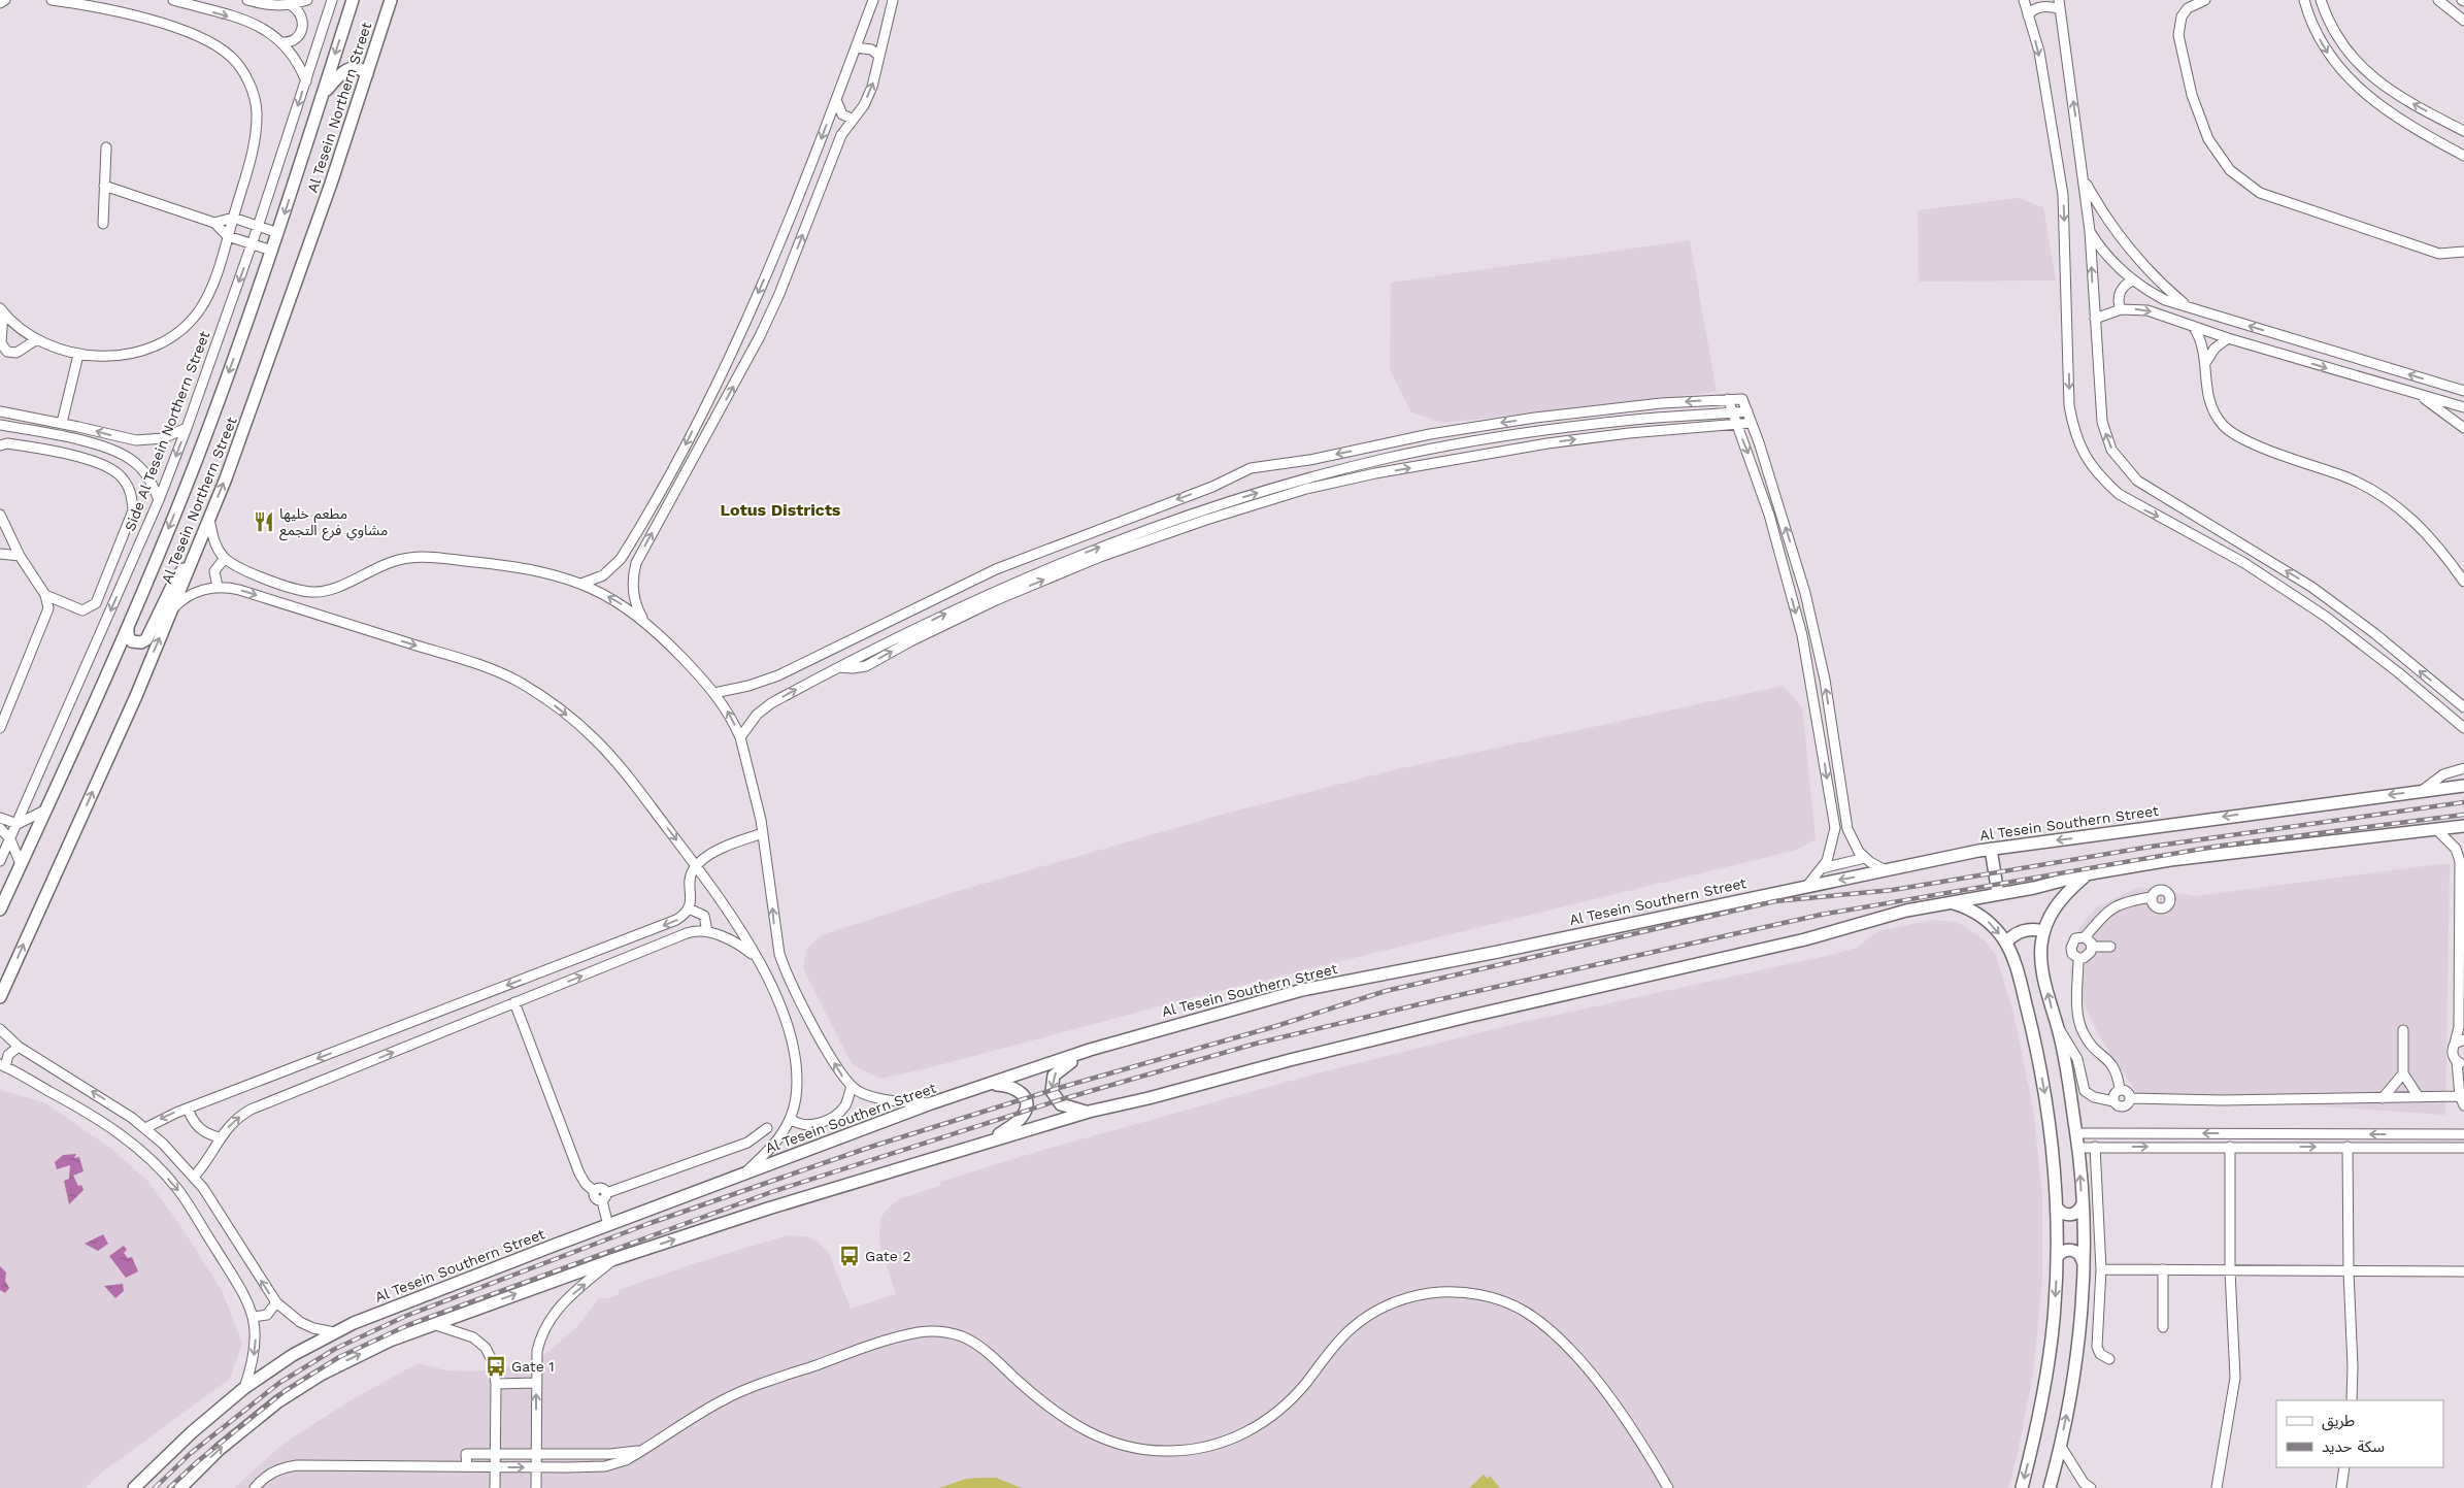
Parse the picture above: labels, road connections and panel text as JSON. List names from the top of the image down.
{
  "streets": {
    "main road": ["Al Tesein Northern Street", "Al Tesein Southern Street"],
    "street": ["Side Al Tesein Northern Street"]
  },
  "one_way": ["Side Al Tesein Northern Street"],
  "districts": ["Lotus Districts"],
  "places": {
    "restaurant": ["مطعم خليها مشاوي فرع التجمع"],
    "bus stop": ["Gate 2", "Gate 1"]
  },
  "legend": ["طريق", "سكة حديد"]
}
